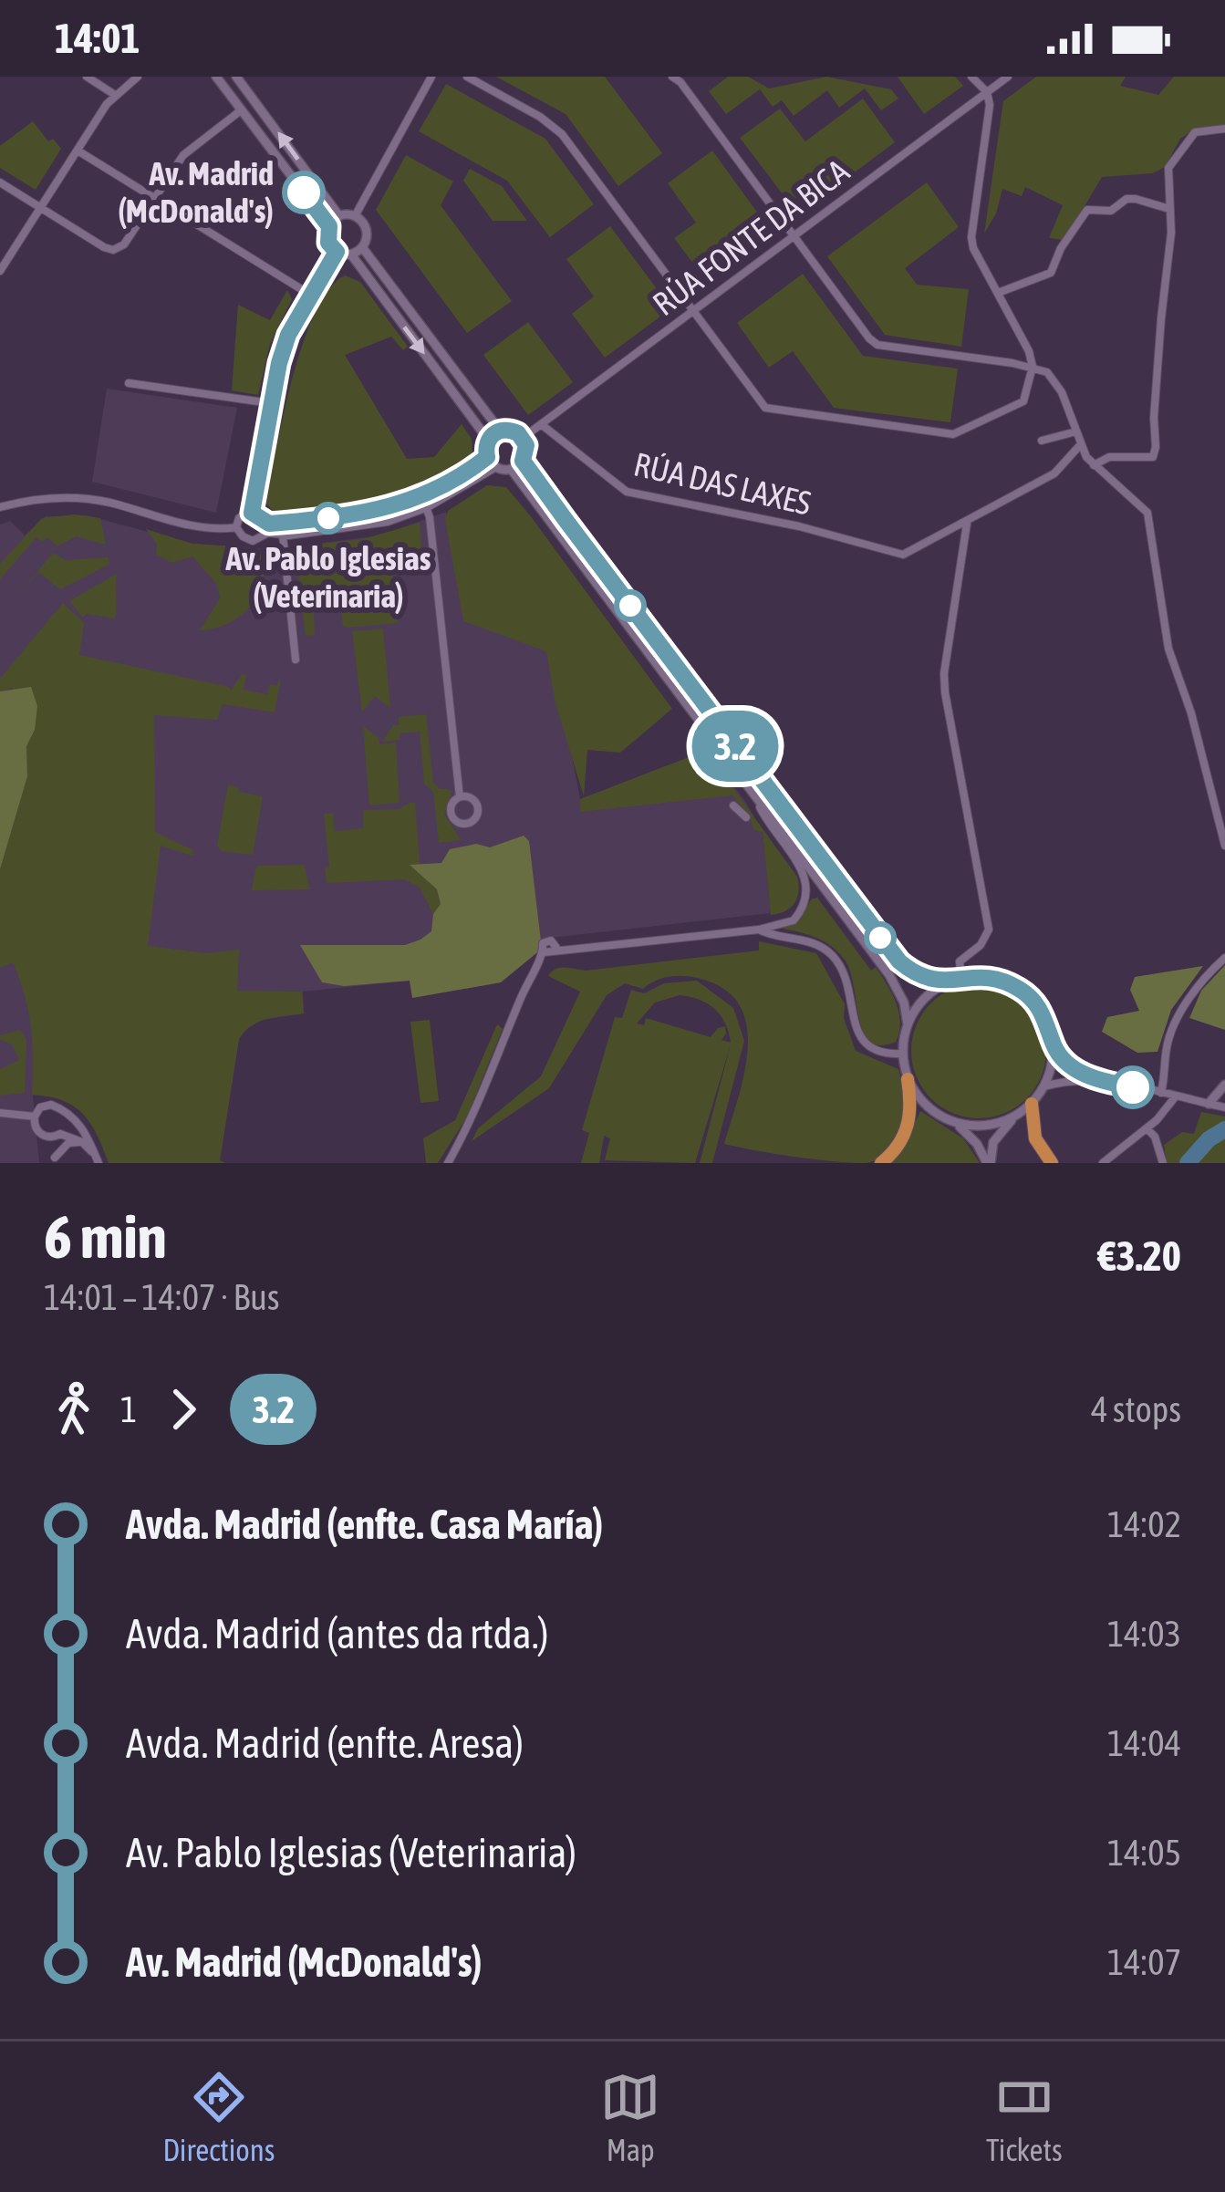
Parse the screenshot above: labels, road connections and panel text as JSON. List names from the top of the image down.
{
  "streets": {
    "street": ["RÚA FONTE DA BICA", "RÚA DAS LAXES"]
  },
  "crossings": [
    ["RÚA FONTE DA BICA", "RÚA DAS LAXES"]
  ],
  "places": ["Av. Madrid (McDonald's)", "Av. Pablo Iglesias (Veterinaria)"],
  "lines": ["bus line 3.2"],
  "page": {
    "status": "14:01",
    "on_map": "3.2",
    "heading": ["6 min", "14:01 – 14:07 · Bus", "€3.20"],
    "legs": ["1", "3.2", "4 stops"],
    "list": [
      {
        "name": "Avda. Madrid (enfte. Casa María)",
        "value": "14:02"
      },
      {
        "name": "Avda. Madrid (antes da rtda.)",
        "value": "14:03"
      },
      {
        "name": "Avda. Madrid (enfte. Aresa)",
        "value": "14:04"
      },
      {
        "name": "Av. Pablo Iglesias (Veterinaria)",
        "value": "14:05"
      },
      {
        "name": "Av. Madrid (McDonald's)",
        "value": "14:07"
      }
    ],
    "tabs": ["Directions", "Map", "Tickets"]
  }
}
